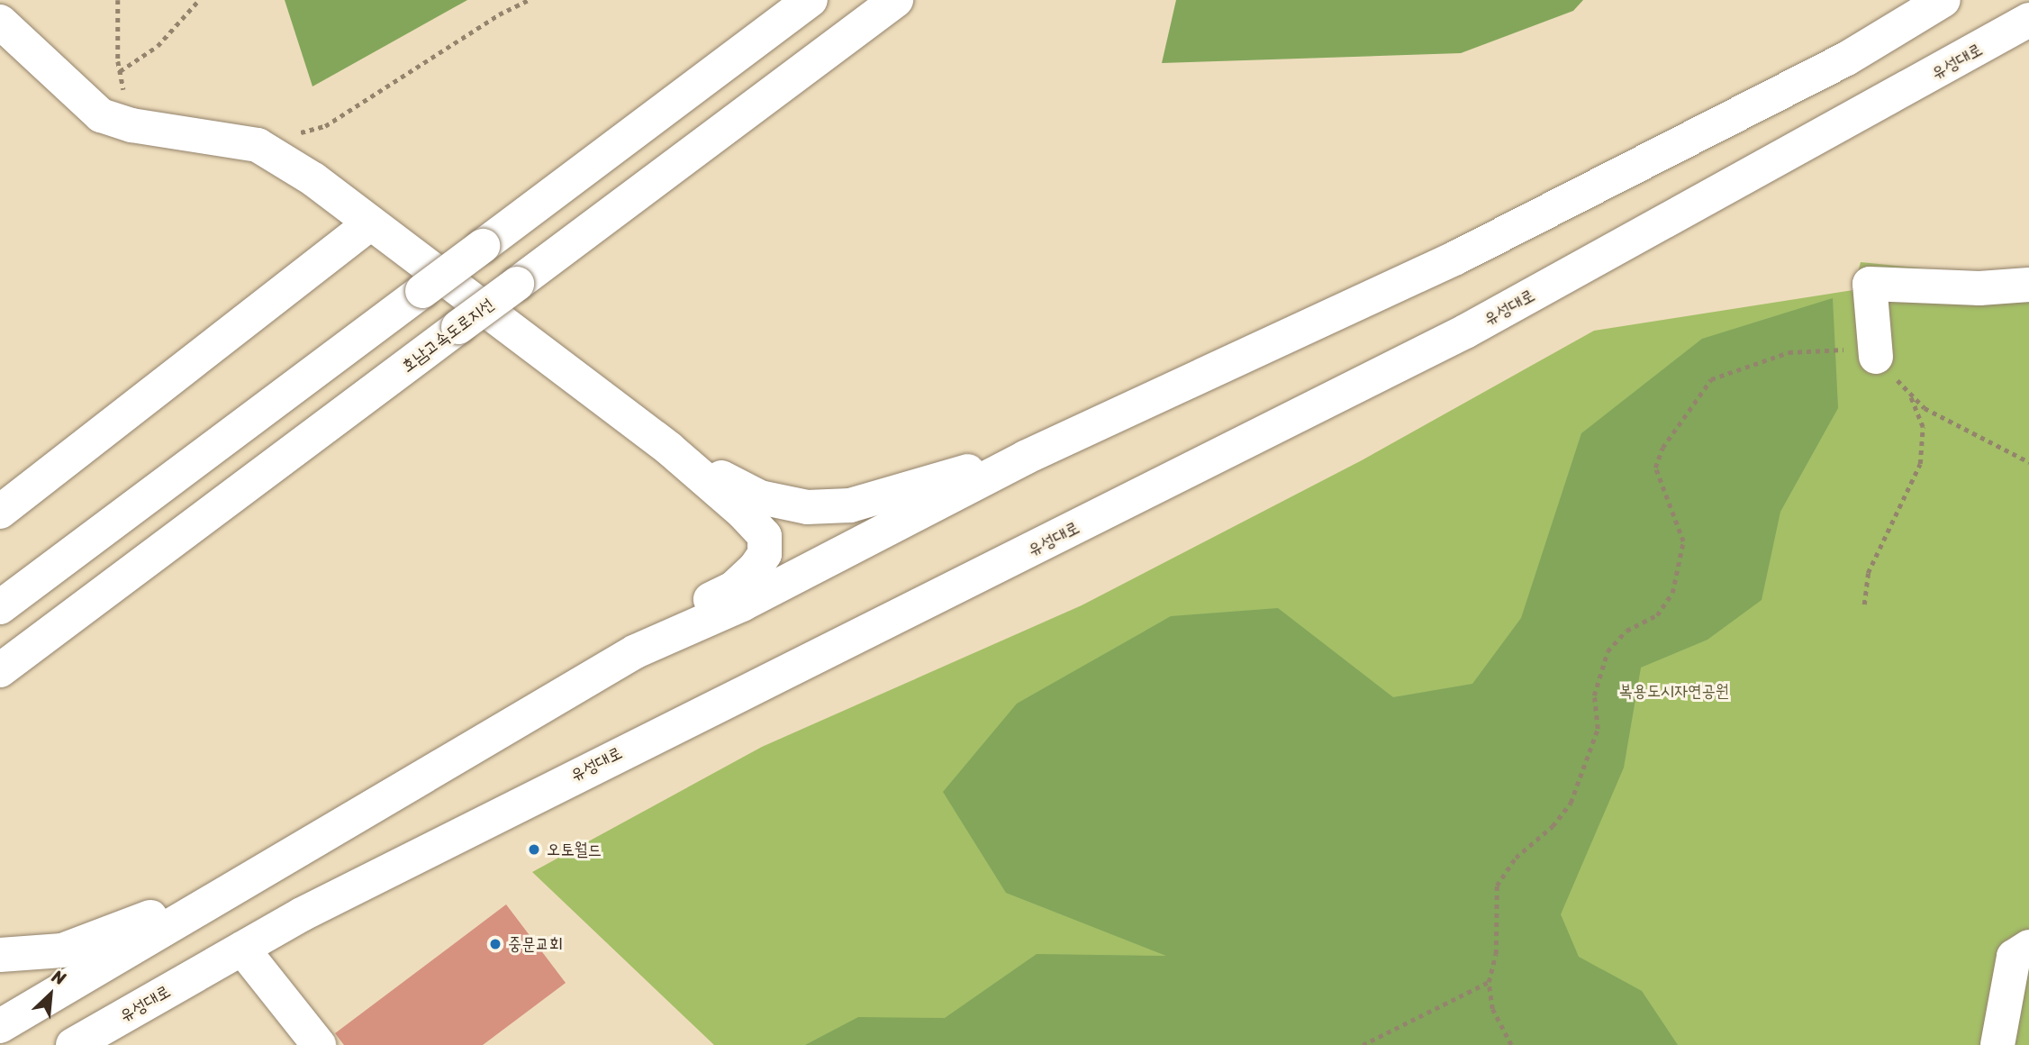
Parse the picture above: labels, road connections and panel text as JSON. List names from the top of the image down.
{
  "streets": {
    "main road": ["유성대로", "호남고속도로지선"]
  },
  "parks": ["복용도시자연공원"],
  "places": ["오토월드", "중문교회"],
  "north": "top right"
}
